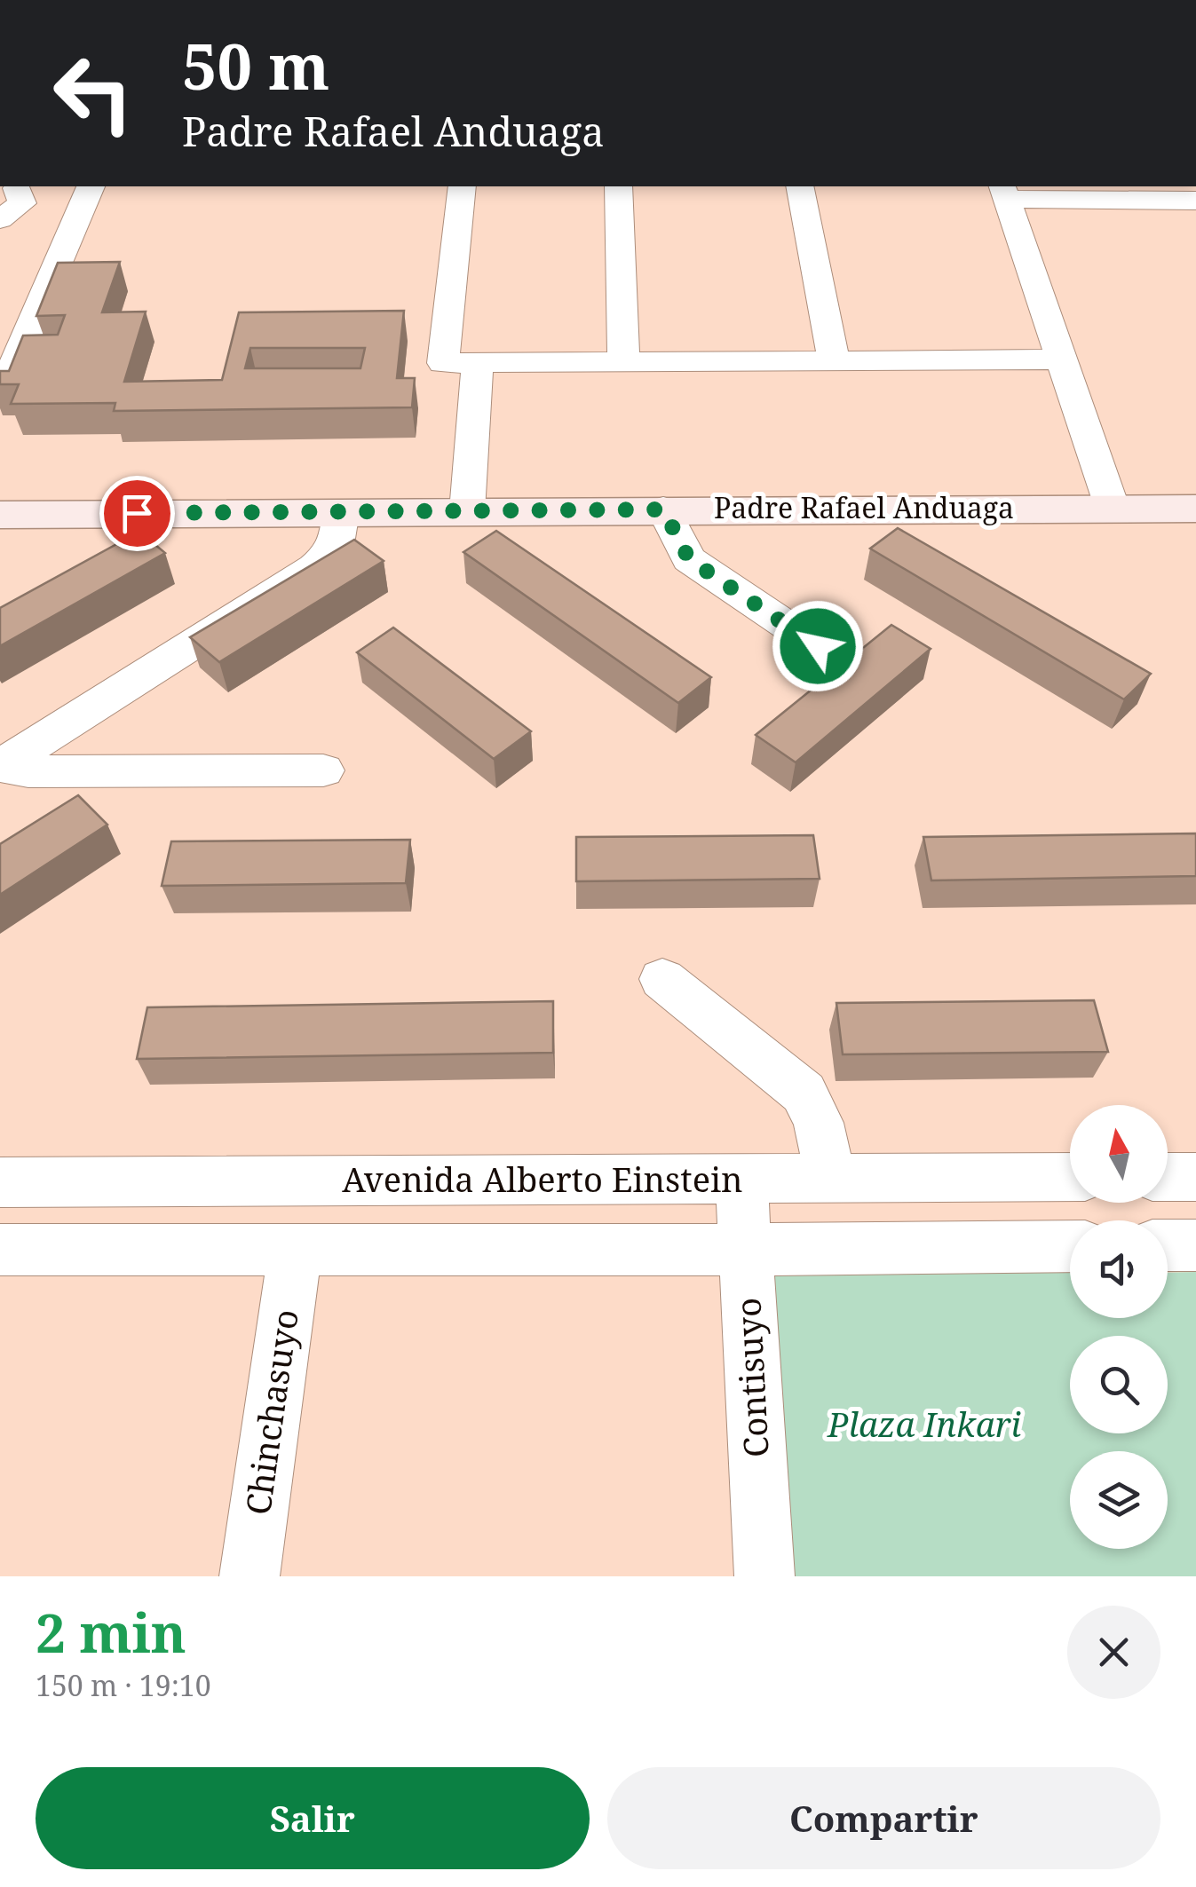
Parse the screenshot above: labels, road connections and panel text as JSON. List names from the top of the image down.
{
  "streets": {
    "street": [
      "Padre Rafael Anduaga",
      "Avenida Alberto Einstein",
      "Contisuyo",
      "Chinchasuyo"
    ]
  },
  "crossings": [
    ["Avenida Alberto Einstein", "Contisuyo"]
  ],
  "parks": ["Plaza Inkari"],
  "north": "top",
  "page": {
    "turn": ["50 m", "Padre Rafael Anduaga"],
    "heading": ["2 min", "150 m · 19:10"],
    "buttons": ["Salir", "Compartir"]
  }
}
